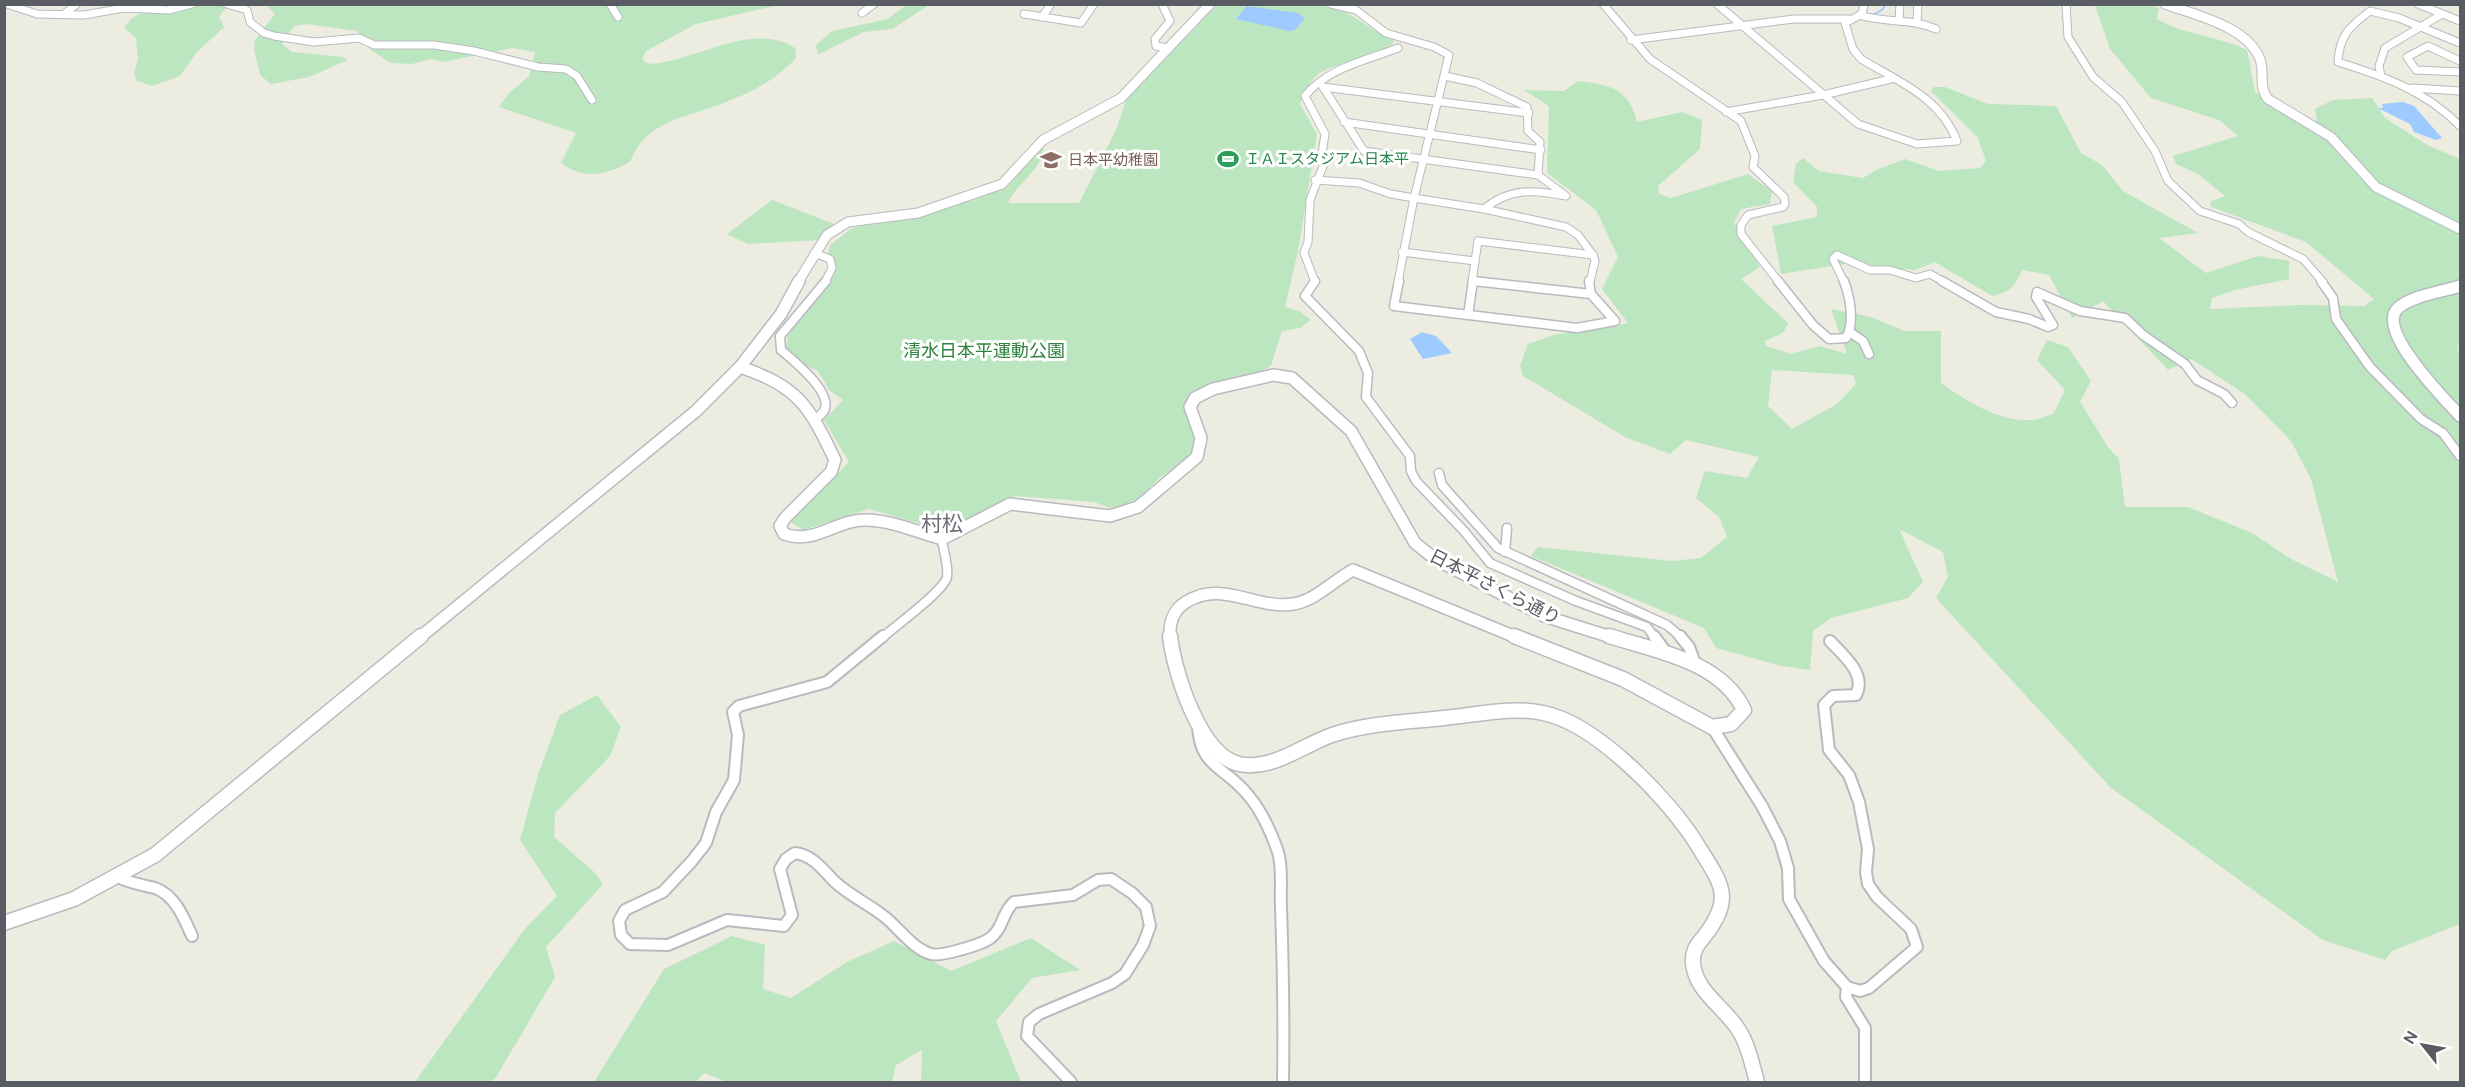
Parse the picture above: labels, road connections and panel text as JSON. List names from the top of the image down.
{
  "streets": {
    "street": ["日本平さくら通り"]
  },
  "districts": ["村松"],
  "parks": ["清水日本平運動公園"],
  "places": {
    "sports": ["ＩＡＩスタジアム日本平"],
    "school or university": ["日本平幼稚園"]
  },
  "north": "top left"
}
